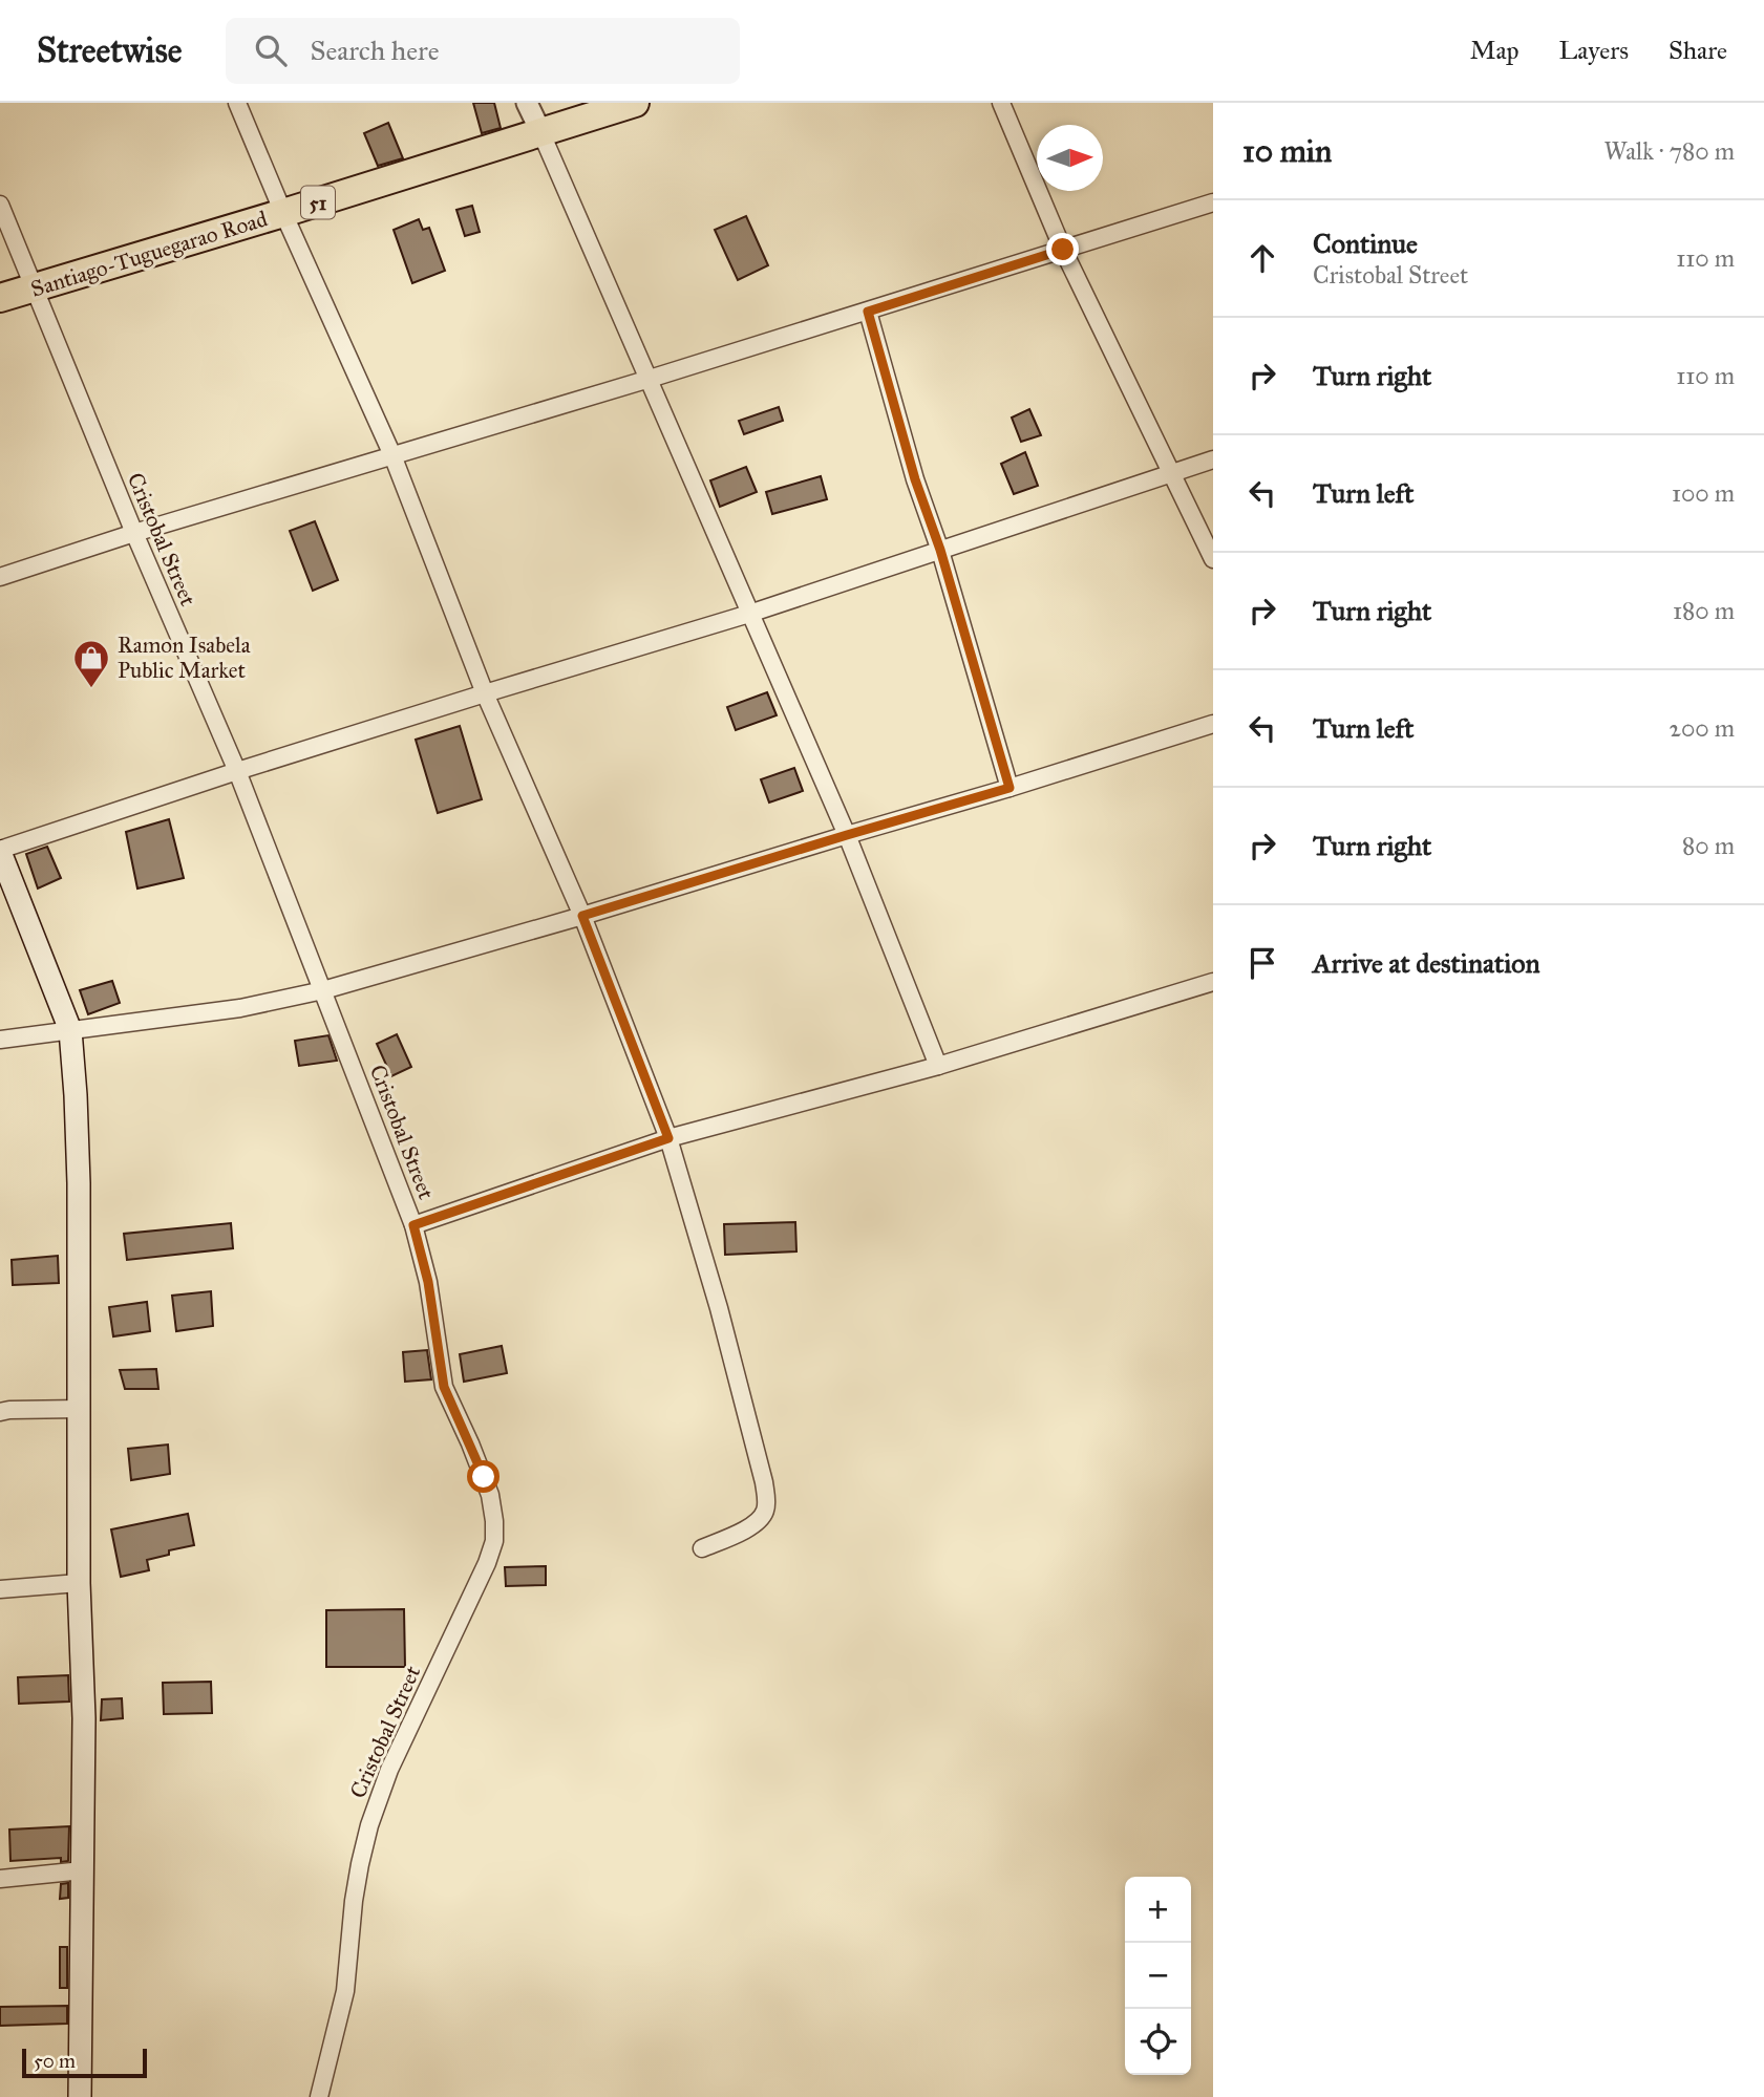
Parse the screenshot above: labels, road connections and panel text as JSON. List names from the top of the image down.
{
  "streets": {
    "highway": ["51", "Santiago-Tuguegarao Road"],
    "street": ["Cristobal Street"]
  },
  "crossings": [
    ["Santiago-Tuguegarao Road", "Cristobal Street"]
  ],
  "places": {
    "shop": ["Ramon Isabela Public Market"]
  },
  "scale_bar": "50 m",
  "north": "right",
  "page": {
    "header": "Streetwise",
    "search": "Search here",
    "nav": ["Map", "Layers", "Share"],
    "heading": ["10 min", "Walk · 780 m"],
    "list": [
      ["Continue", "Cristobal Street", "110 m"],
      ["Turn right", "110 m"],
      ["Turn left", "100 m"],
      ["Turn right", "180 m"],
      ["Turn left", "200 m"],
      ["Turn right", "80 m"],
      "Arrive at destination"
    ],
    "map_buttons": ["+", "−"],
    "scale": "50 m"
  }
}
